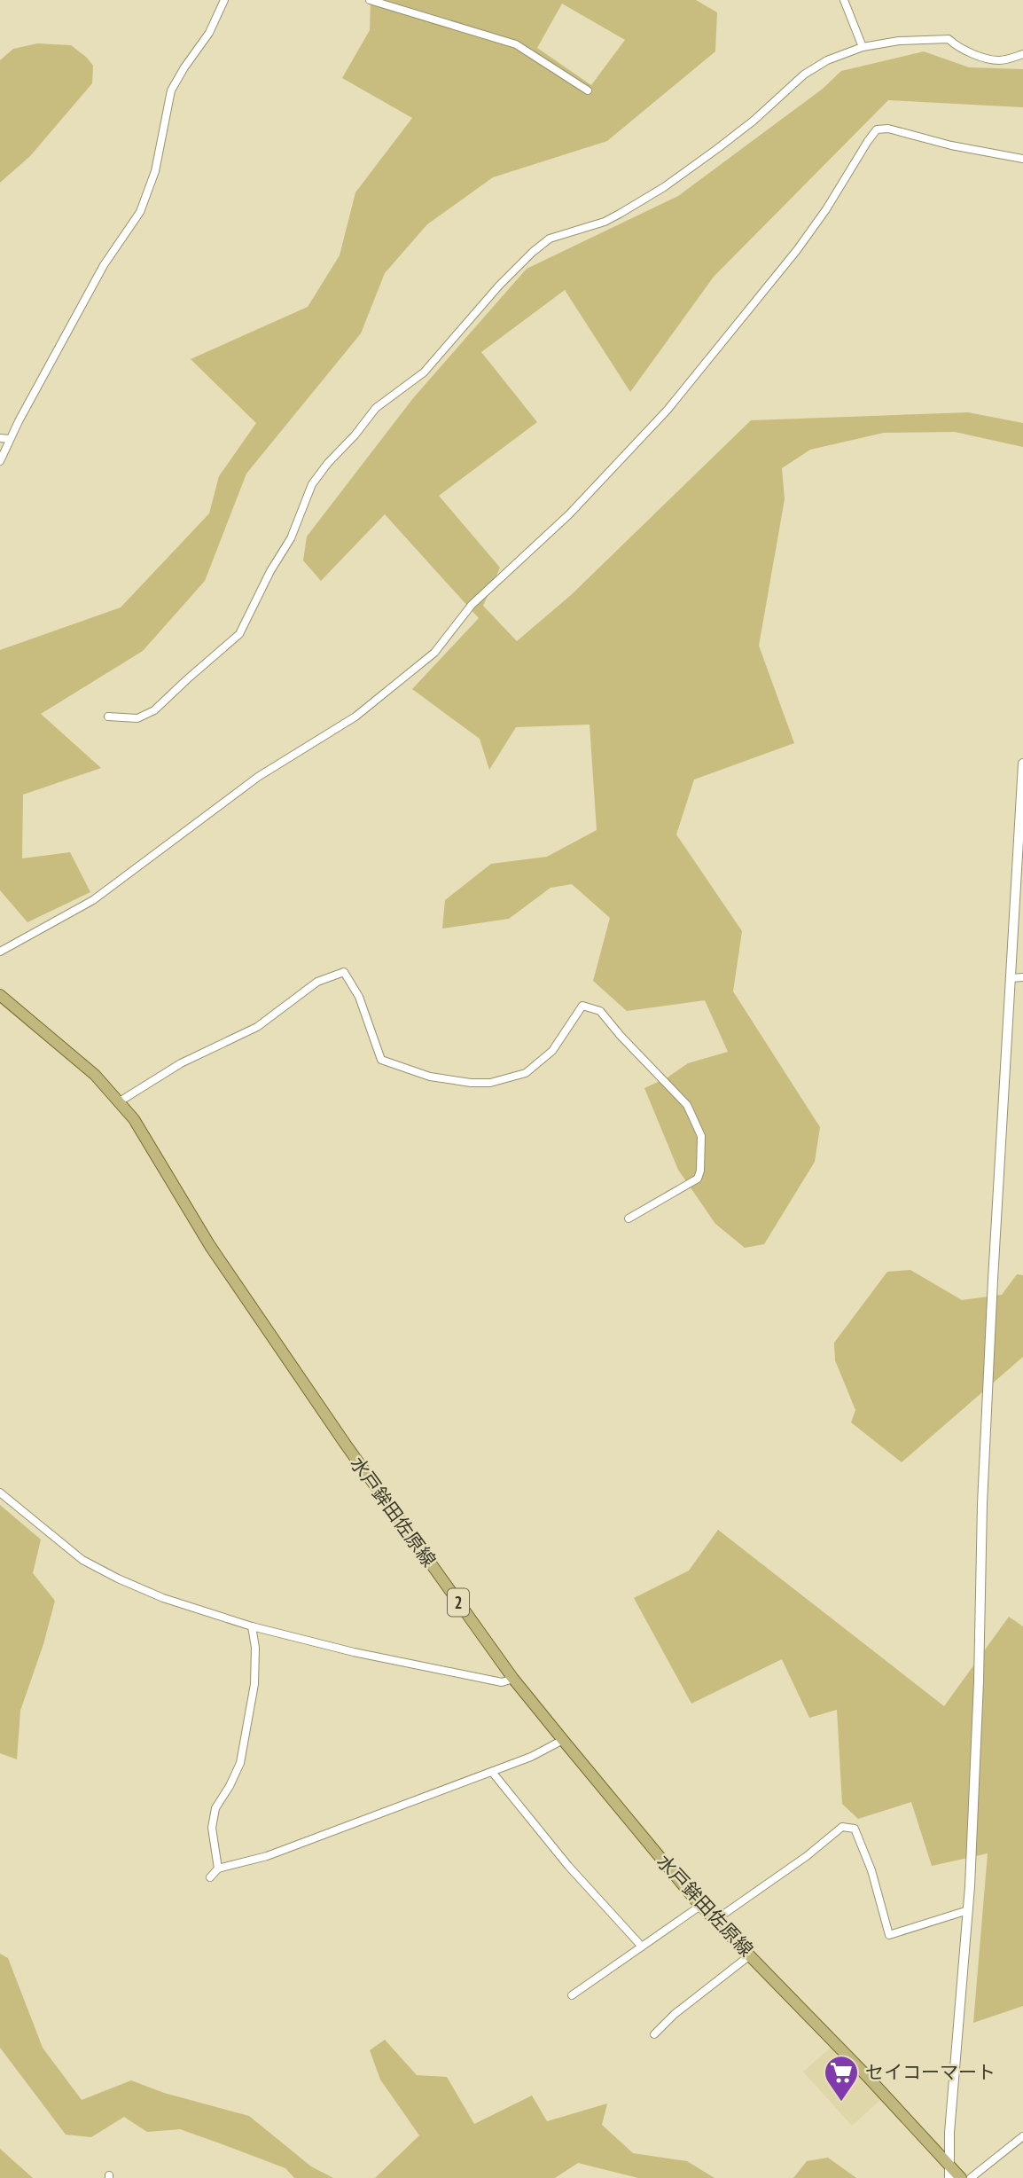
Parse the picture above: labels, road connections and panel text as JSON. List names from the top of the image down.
{
  "streets": {
    "main road": ["水戸鉾田佐原線", "2"]
  },
  "places": {
    "supermarket": ["セイコーマート"]
  }
}
